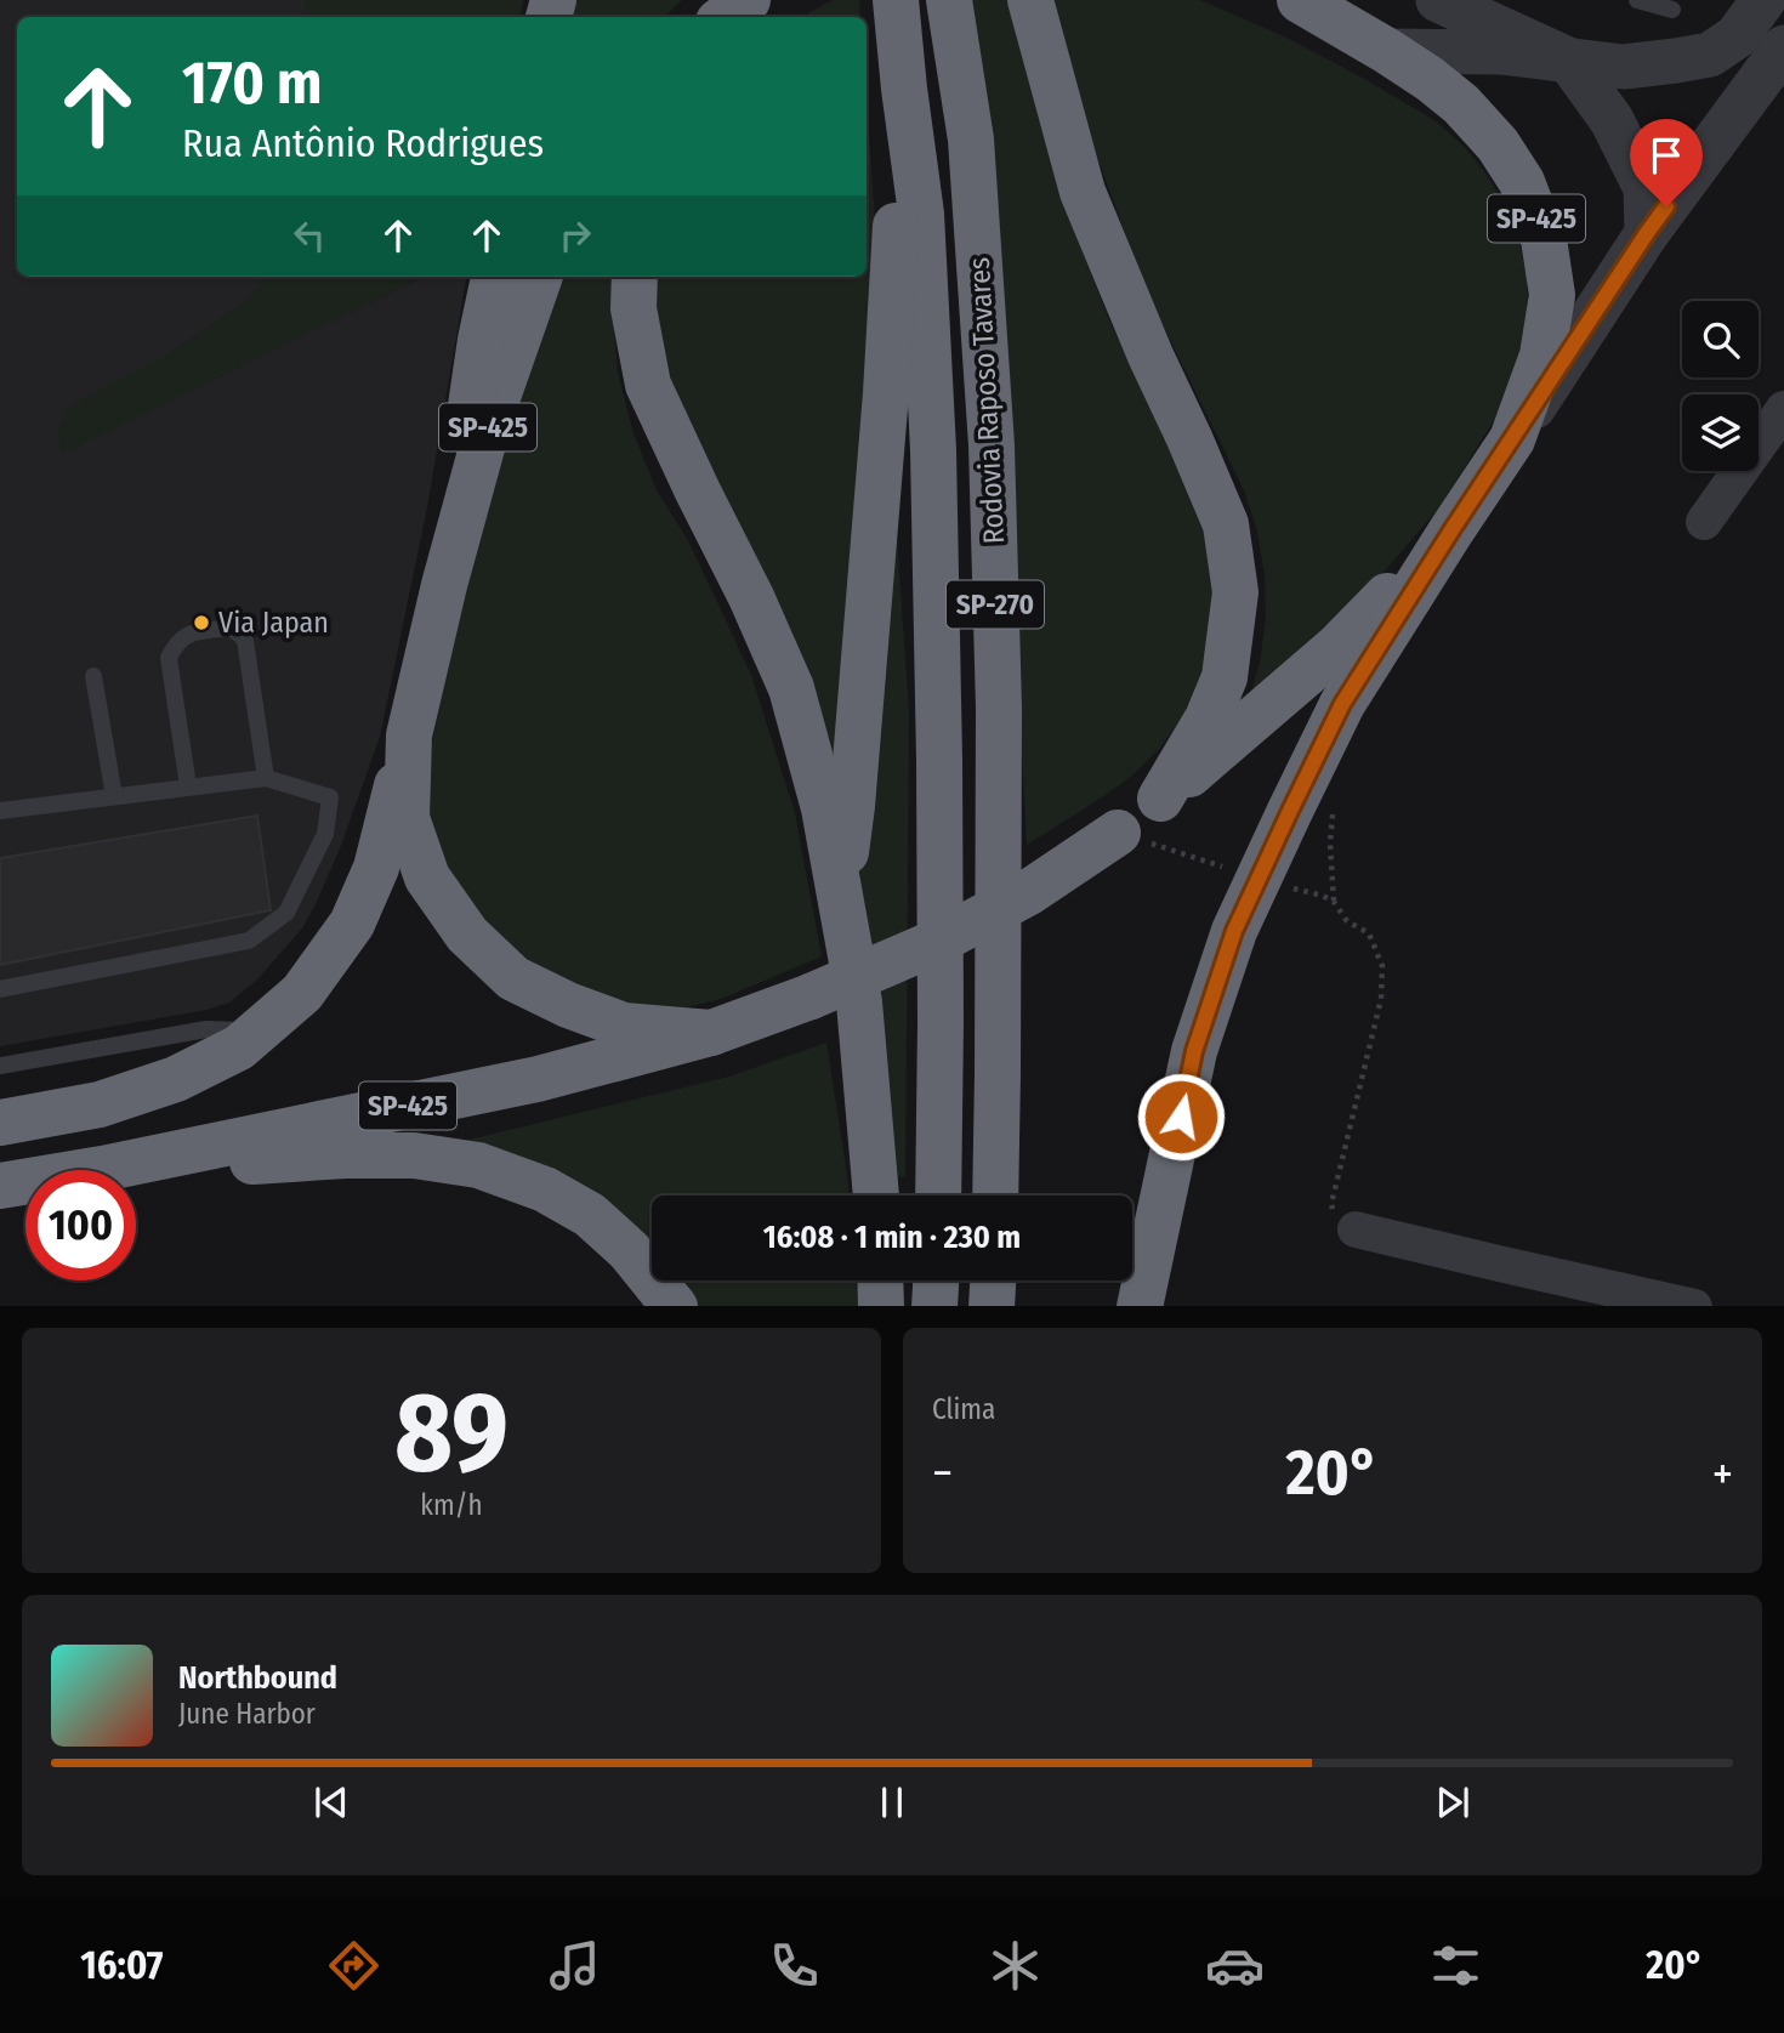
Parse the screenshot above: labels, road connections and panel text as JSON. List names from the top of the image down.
{
  "streets": {
    "highway": ["SP-425", "Rodovia Raposo Tavares", "SP-270"]
  },
  "places": ["Via Japan"],
  "page": {
    "turn": ["170 m", "Rua Antônio Rodrigues"],
    "limit": "100",
    "trip": "16:08 · 1 min · 230 m",
    "tile": [
      ["89", "km/h"],
      "Clima"
    ],
    "heat": ["−", "20°", "+"],
    "song": ["Northbound", "June Harbor"],
    "tabs": ["16:07", "20°"]
  }
}
